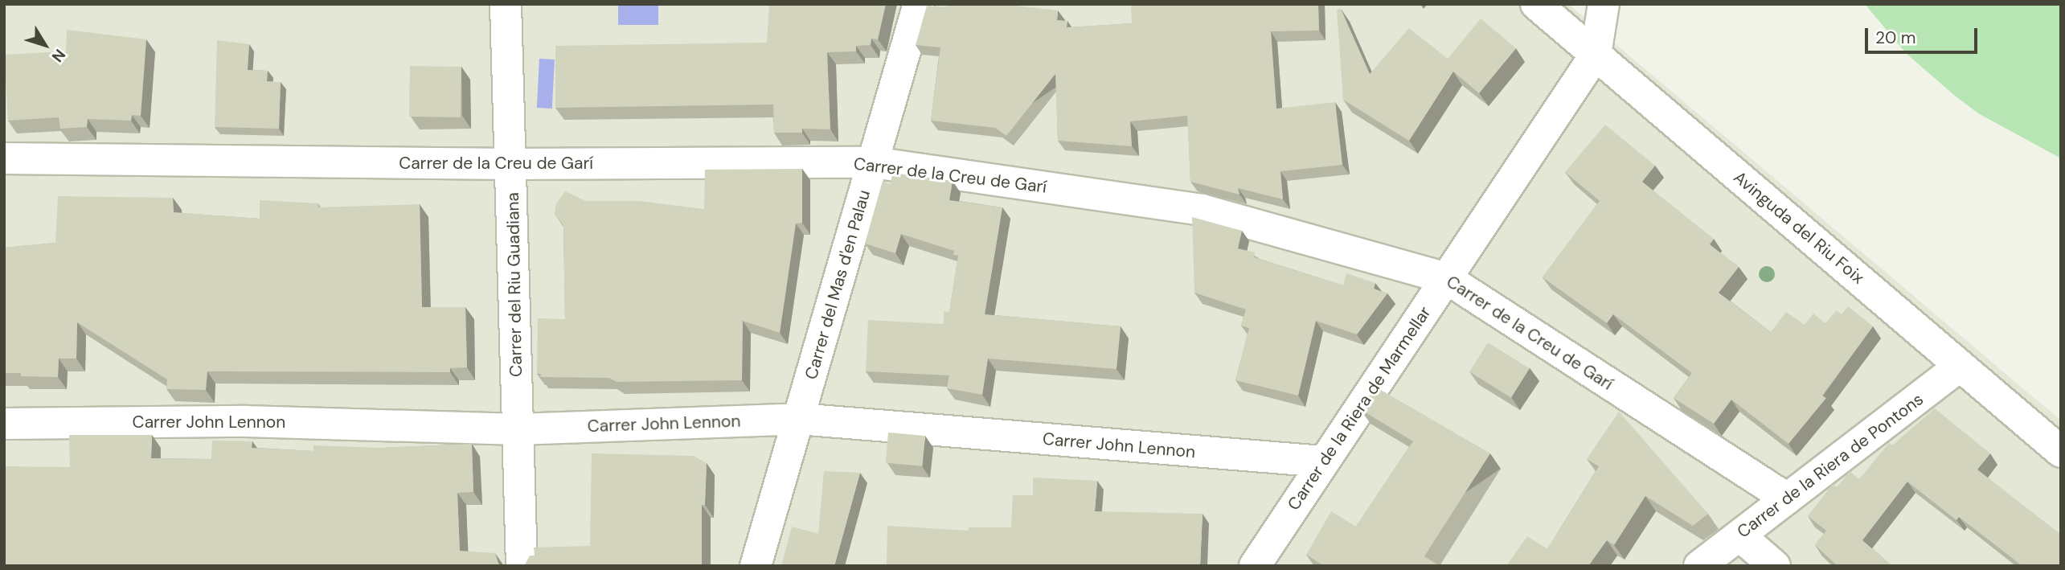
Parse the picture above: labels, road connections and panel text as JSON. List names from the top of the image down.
{
  "streets": {
    "street": [
      "Carrer de la Creu de Garí",
      "Avinguda del Riu Foix",
      "Carrer del Riu Guadiana",
      "Carrer del Mas d'en Palau",
      "Carrer de la Riera de Marmellar",
      "Carrer John Lennon",
      "Carrer de la Riera de Pontons"
    ]
  },
  "crossings": [
    ["Carrer de la Creu de Garí", "Carrer del Riu Guadiana"],
    ["Carrer de la Creu de Garí", "Carrer del Mas d'en Palau"],
    ["Carrer de la Creu de Garí", "Carrer de la Riera de Marmellar"],
    ["Carrer de la Creu de Garí", "Carrer de la Riera de Pontons"],
    ["Avinguda del Riu Foix", "Carrer de la Riera de Marmellar"],
    ["Avinguda del Riu Foix", "Carrer de la Riera de Pontons"],
    ["Carrer del Riu Guadiana", "Carrer John Lennon"],
    ["Carrer del Mas d'en Palau", "Carrer John Lennon"],
    ["Carrer de la Riera de Marmellar", "Carrer John Lennon"]
  ],
  "scale_bar": "20 m",
  "north": "bottom right"
}
